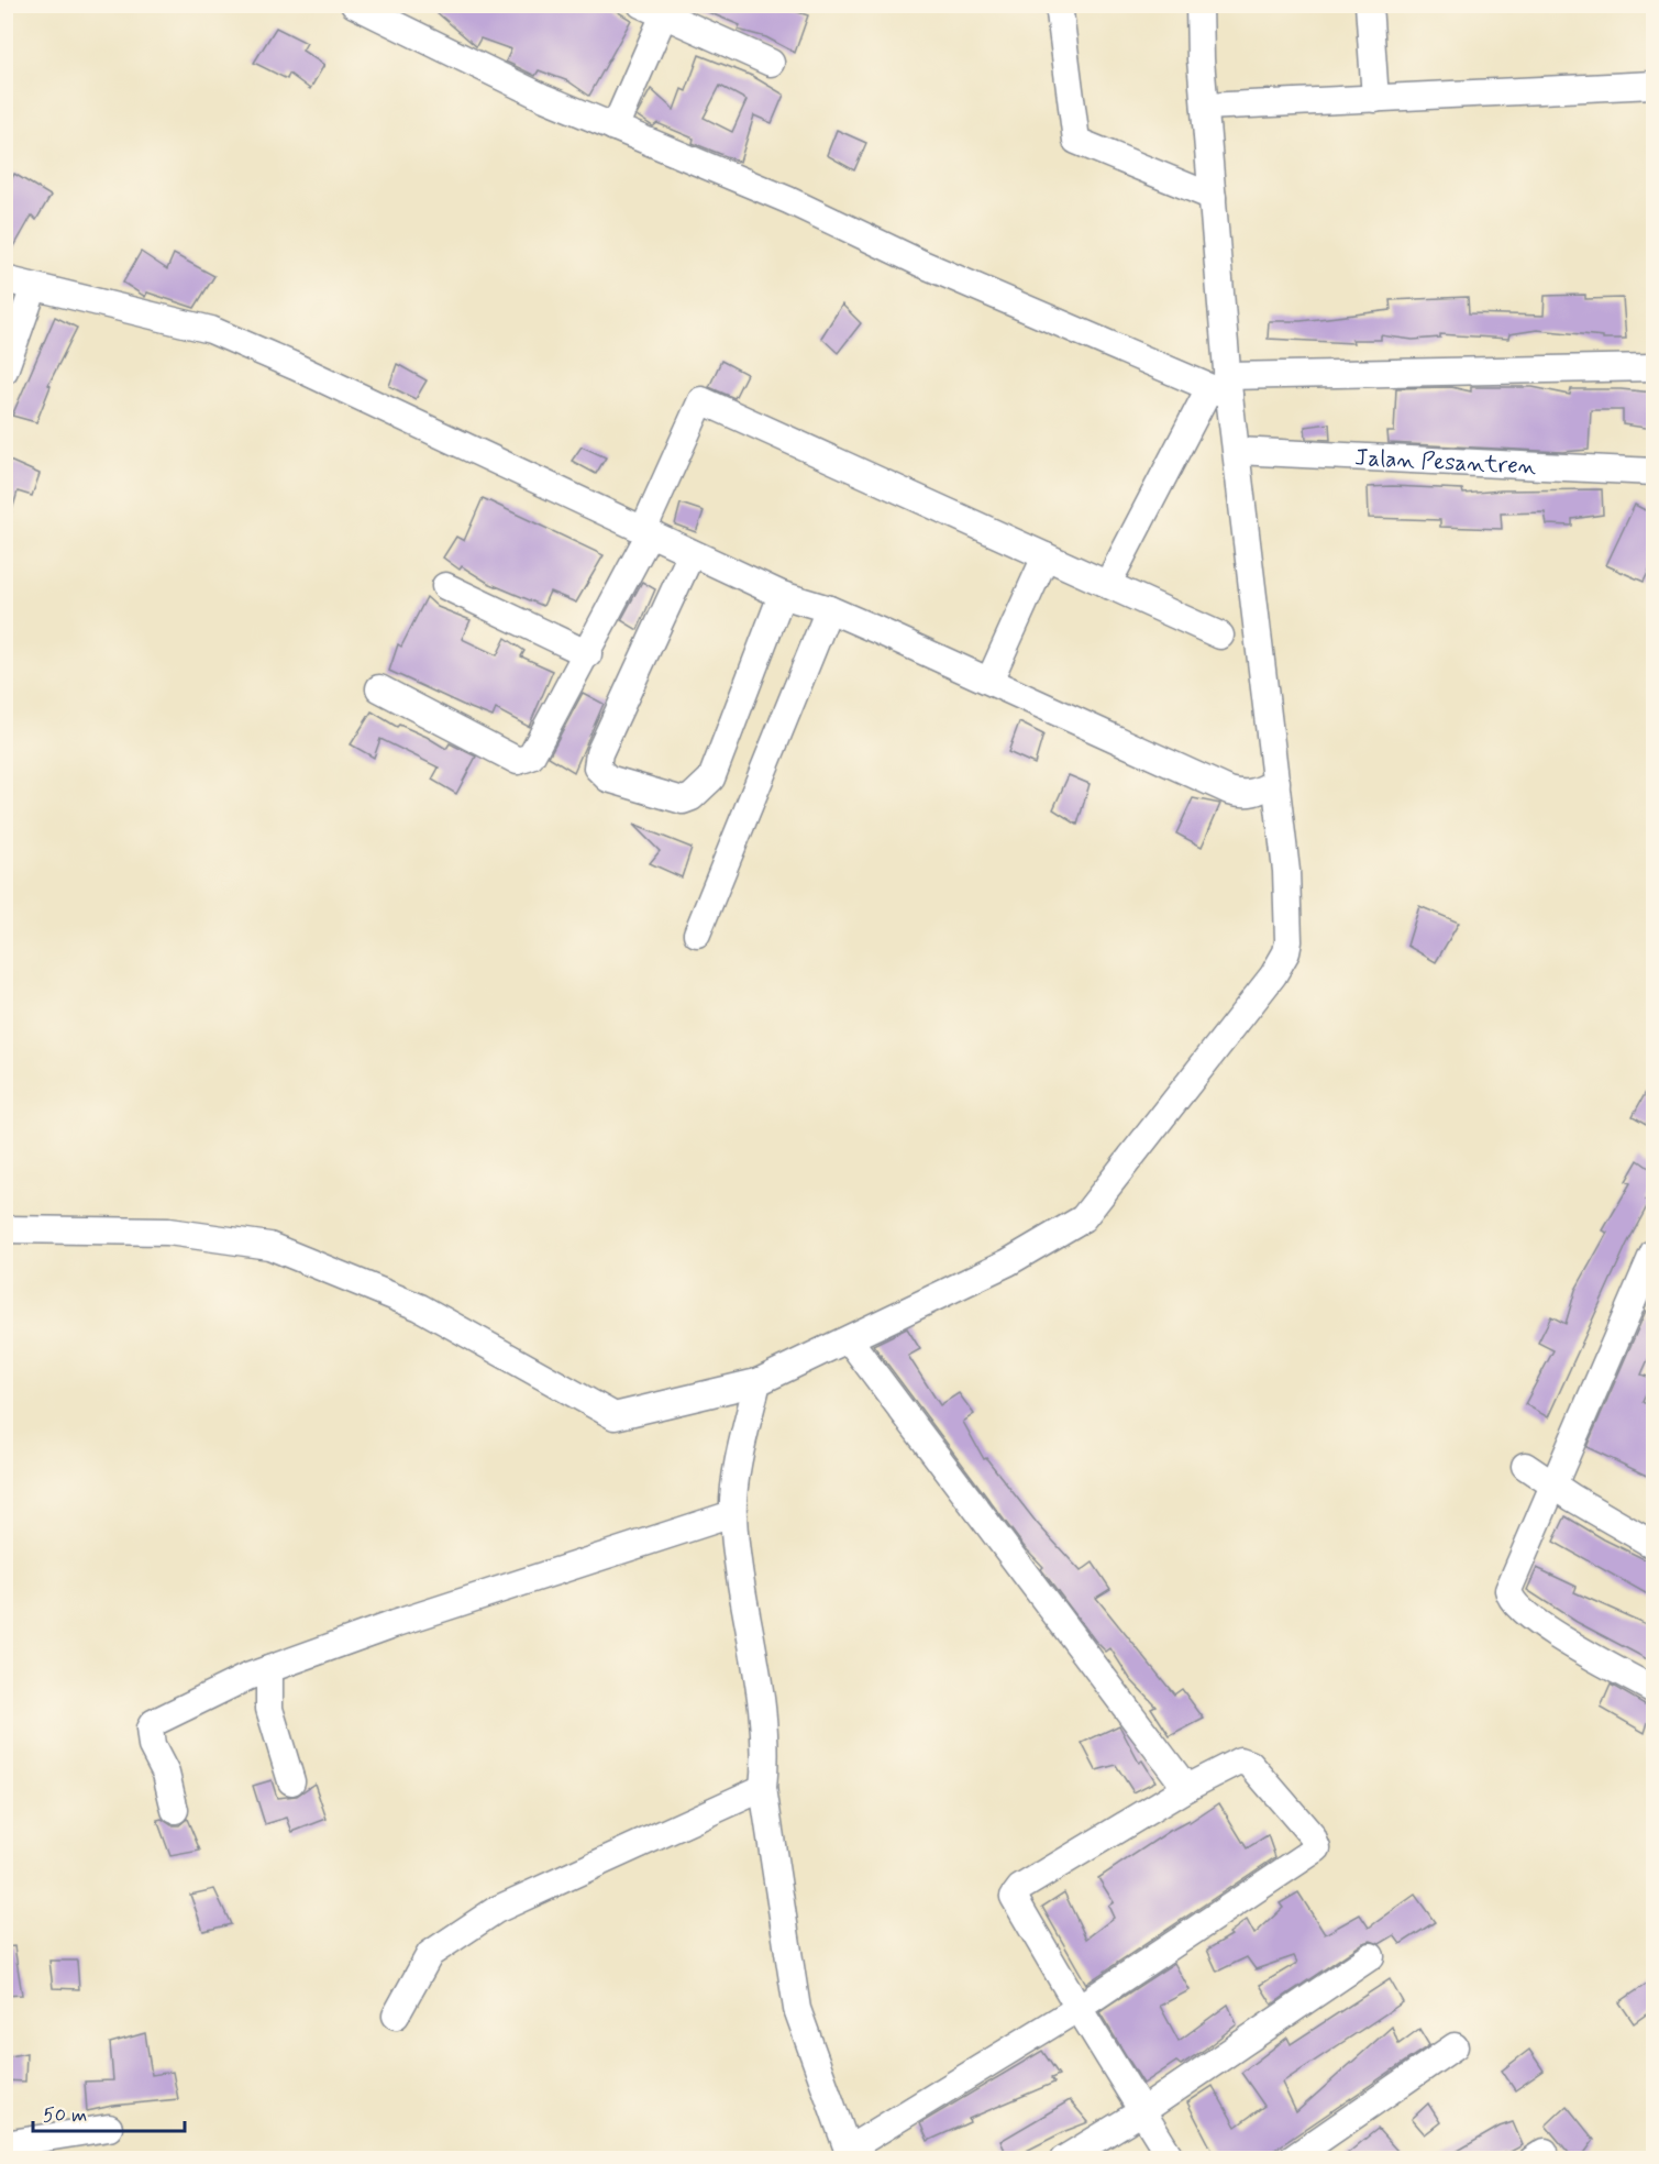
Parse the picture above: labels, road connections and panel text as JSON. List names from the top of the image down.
{
  "streets": {
    "street": ["Jalan Pesantren"]
  },
  "scale_bar": "50 m"
}
